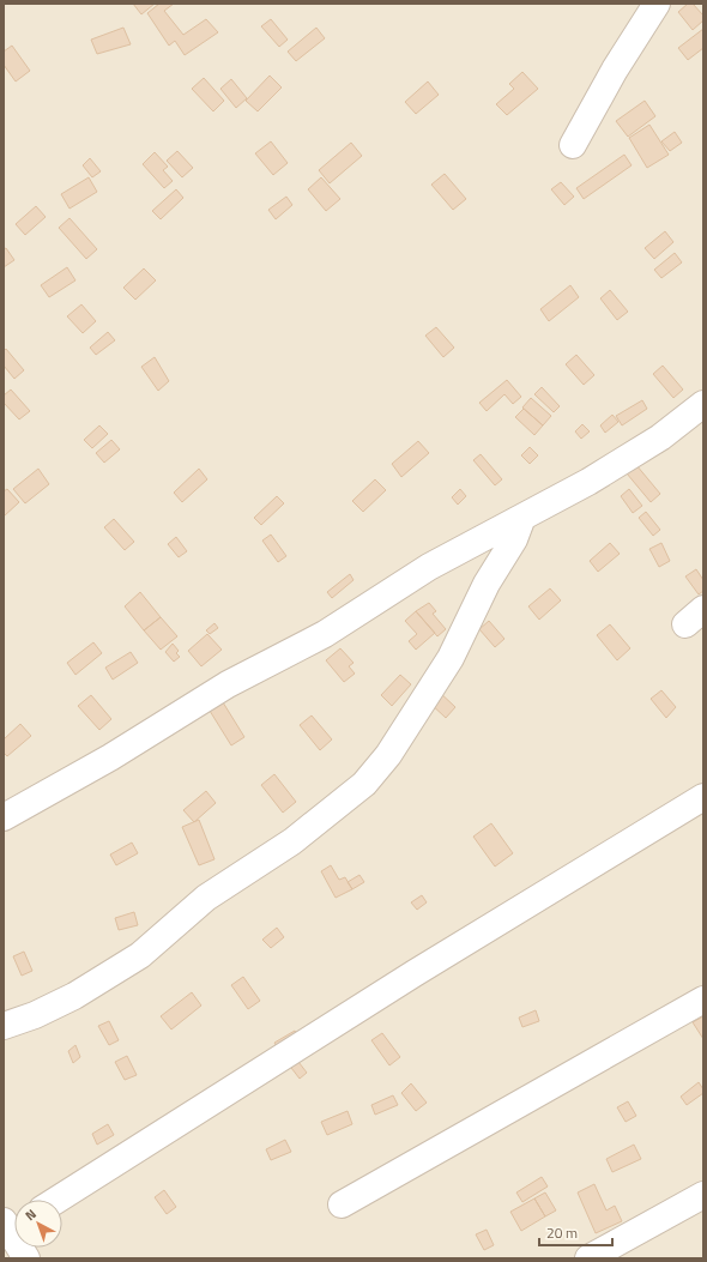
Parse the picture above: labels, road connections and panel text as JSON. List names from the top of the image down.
{
  "scale_bar": "20 m",
  "north": "top left"
}
